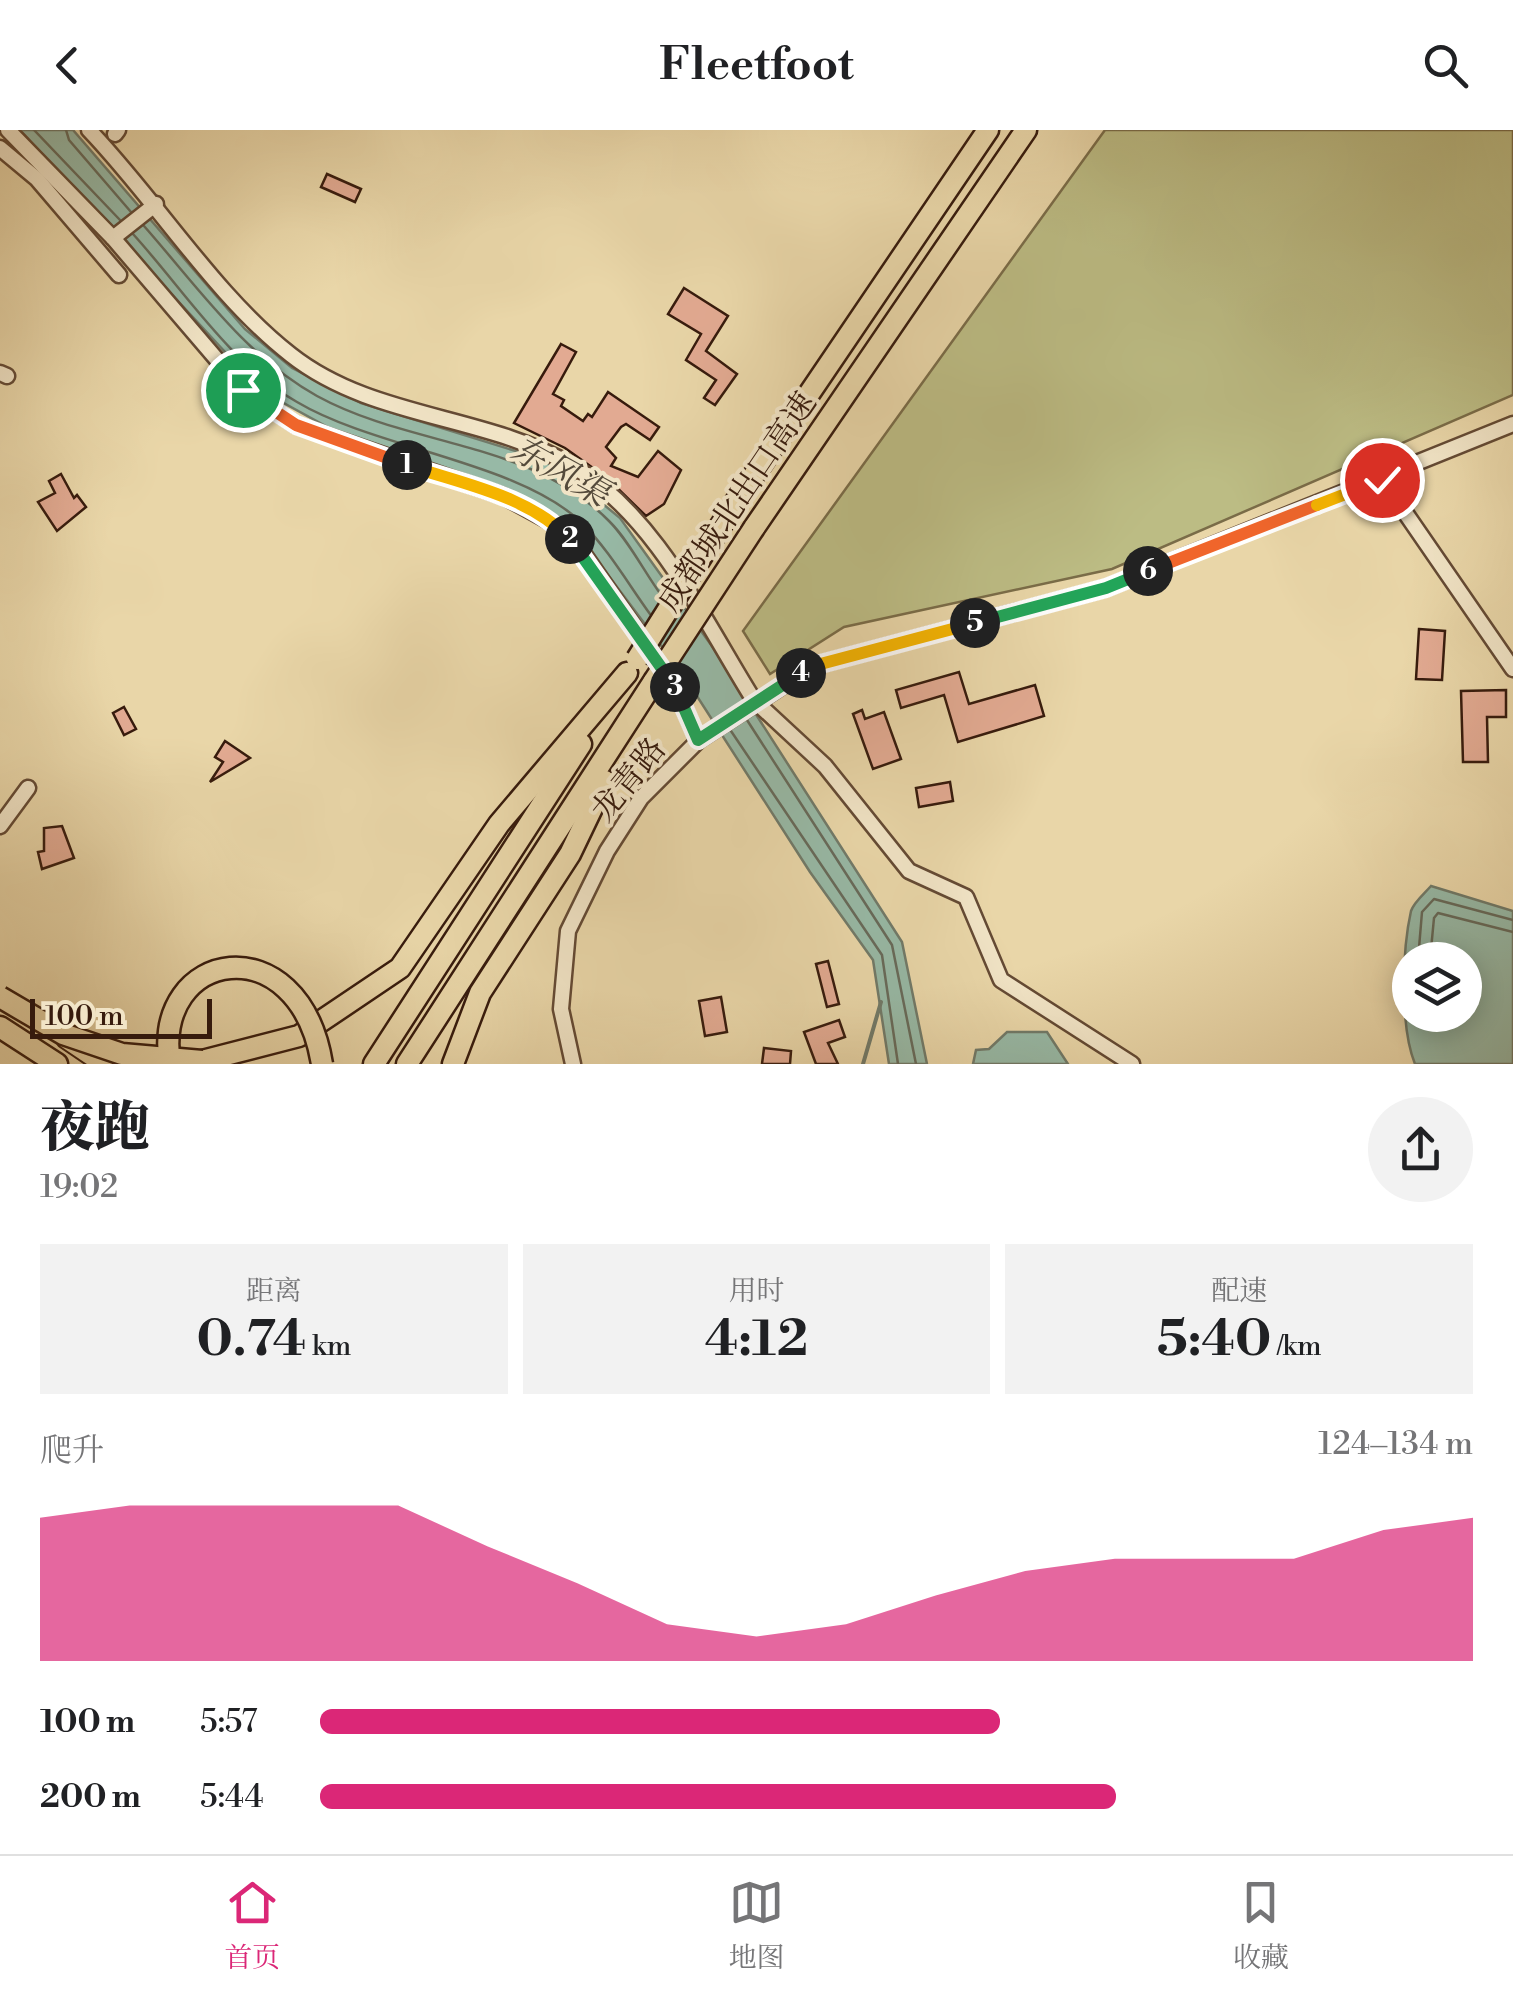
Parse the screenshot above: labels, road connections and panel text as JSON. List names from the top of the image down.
{
  "streets": {
    "highway": ["成都城北出口高速"],
    "street": ["龙青路"]
  },
  "water": ["东风渠"],
  "scale_bar": "100 m",
  "page": {
    "header": "Fleetfoot",
    "pins": [
      "1",
      "2",
      "6",
      "5",
      "4",
      "3"
    ],
    "scale": "100 m",
    "heading": ["夜跑", "19:02"],
    "stats": [
      ["距离", "0.74 km"],
      ["用时", "4:12"],
      ["配速", "5:40 /km"]
    ],
    "chart": ["爬升", "124–134 m"],
    "list": [
      {
        "name": "100 m",
        "note": "5:57"
      },
      {
        "name": "200 m",
        "note": "5:44"
      }
    ],
    "tabs": ["首页", "地图", "收藏"]
  }
}
